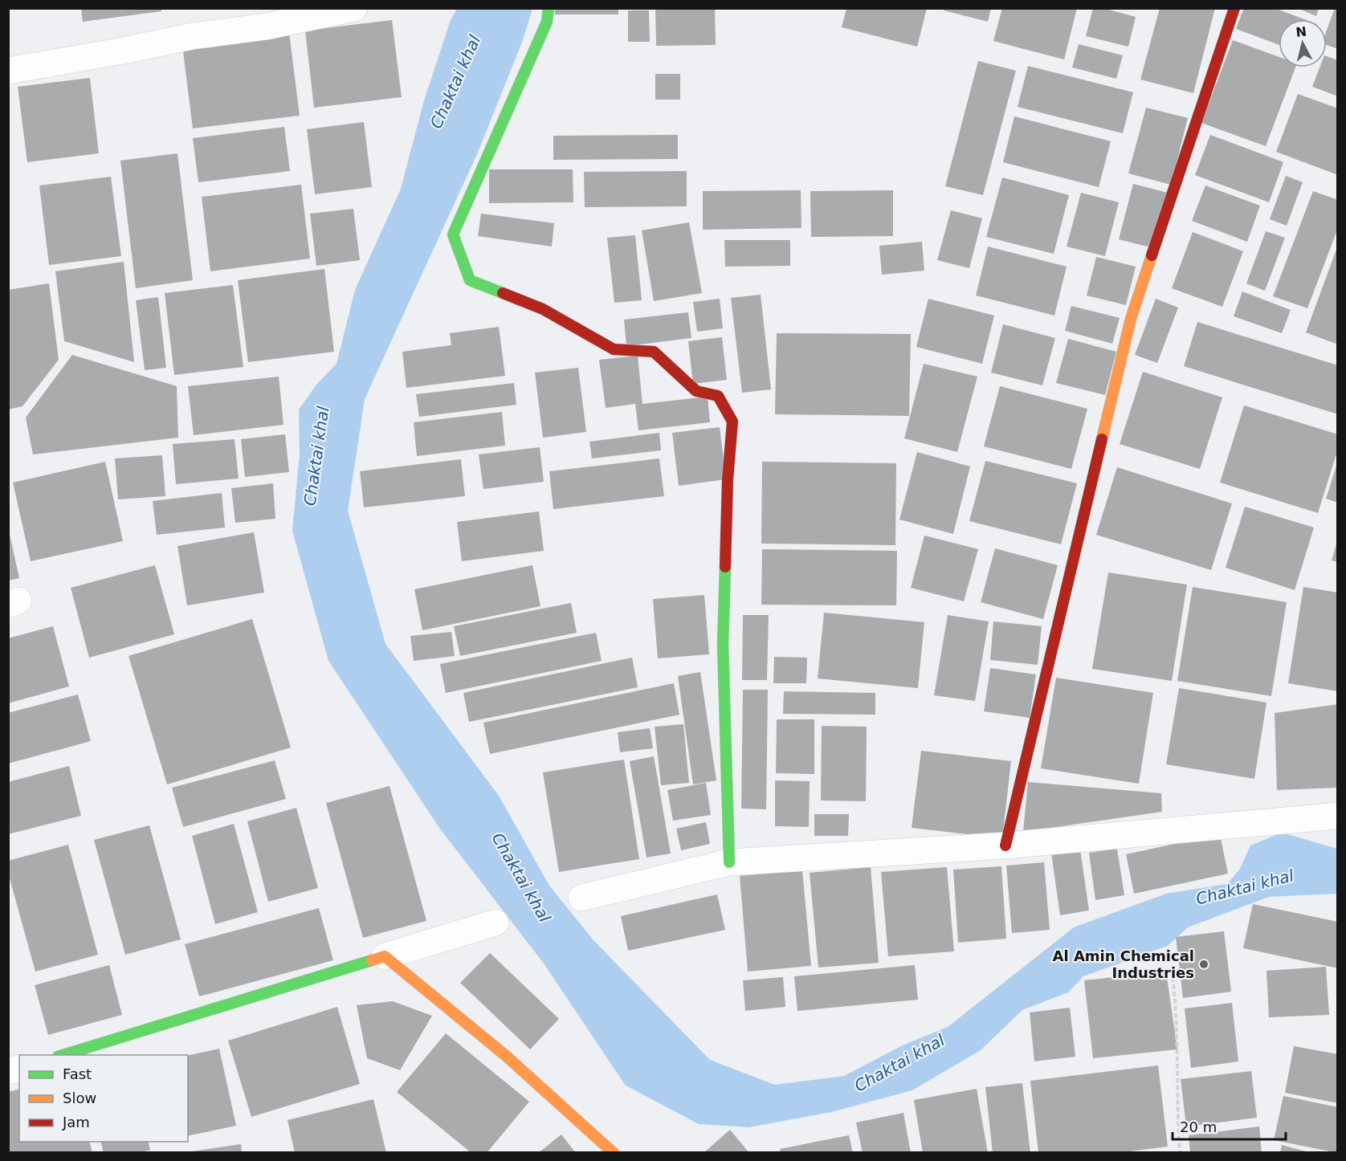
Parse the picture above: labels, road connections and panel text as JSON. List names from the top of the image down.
{
  "water": ["Chaktai khal"],
  "places": ["Al Amin Chemical Industries"],
  "legend": ["Fast", "Slow", "Jam"],
  "scale_bar": "20 m",
  "north": "top"
}
